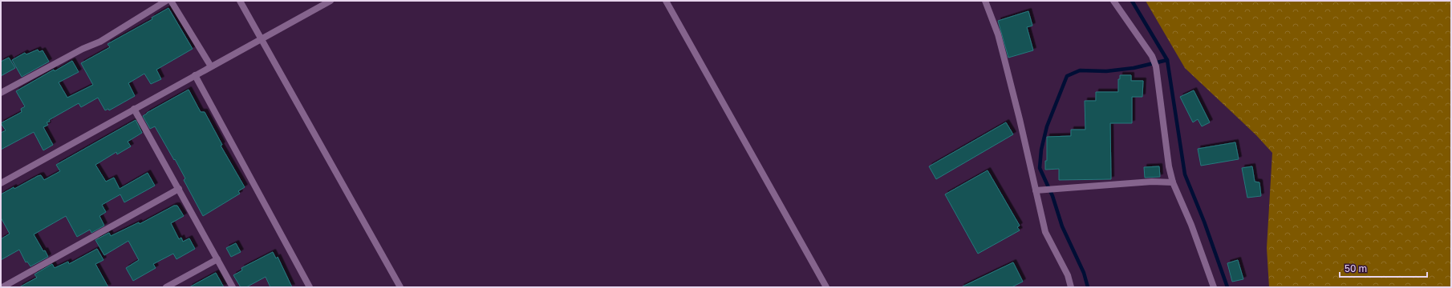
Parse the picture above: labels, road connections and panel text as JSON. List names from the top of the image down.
{
  "scale_bar": "50 m"
}
